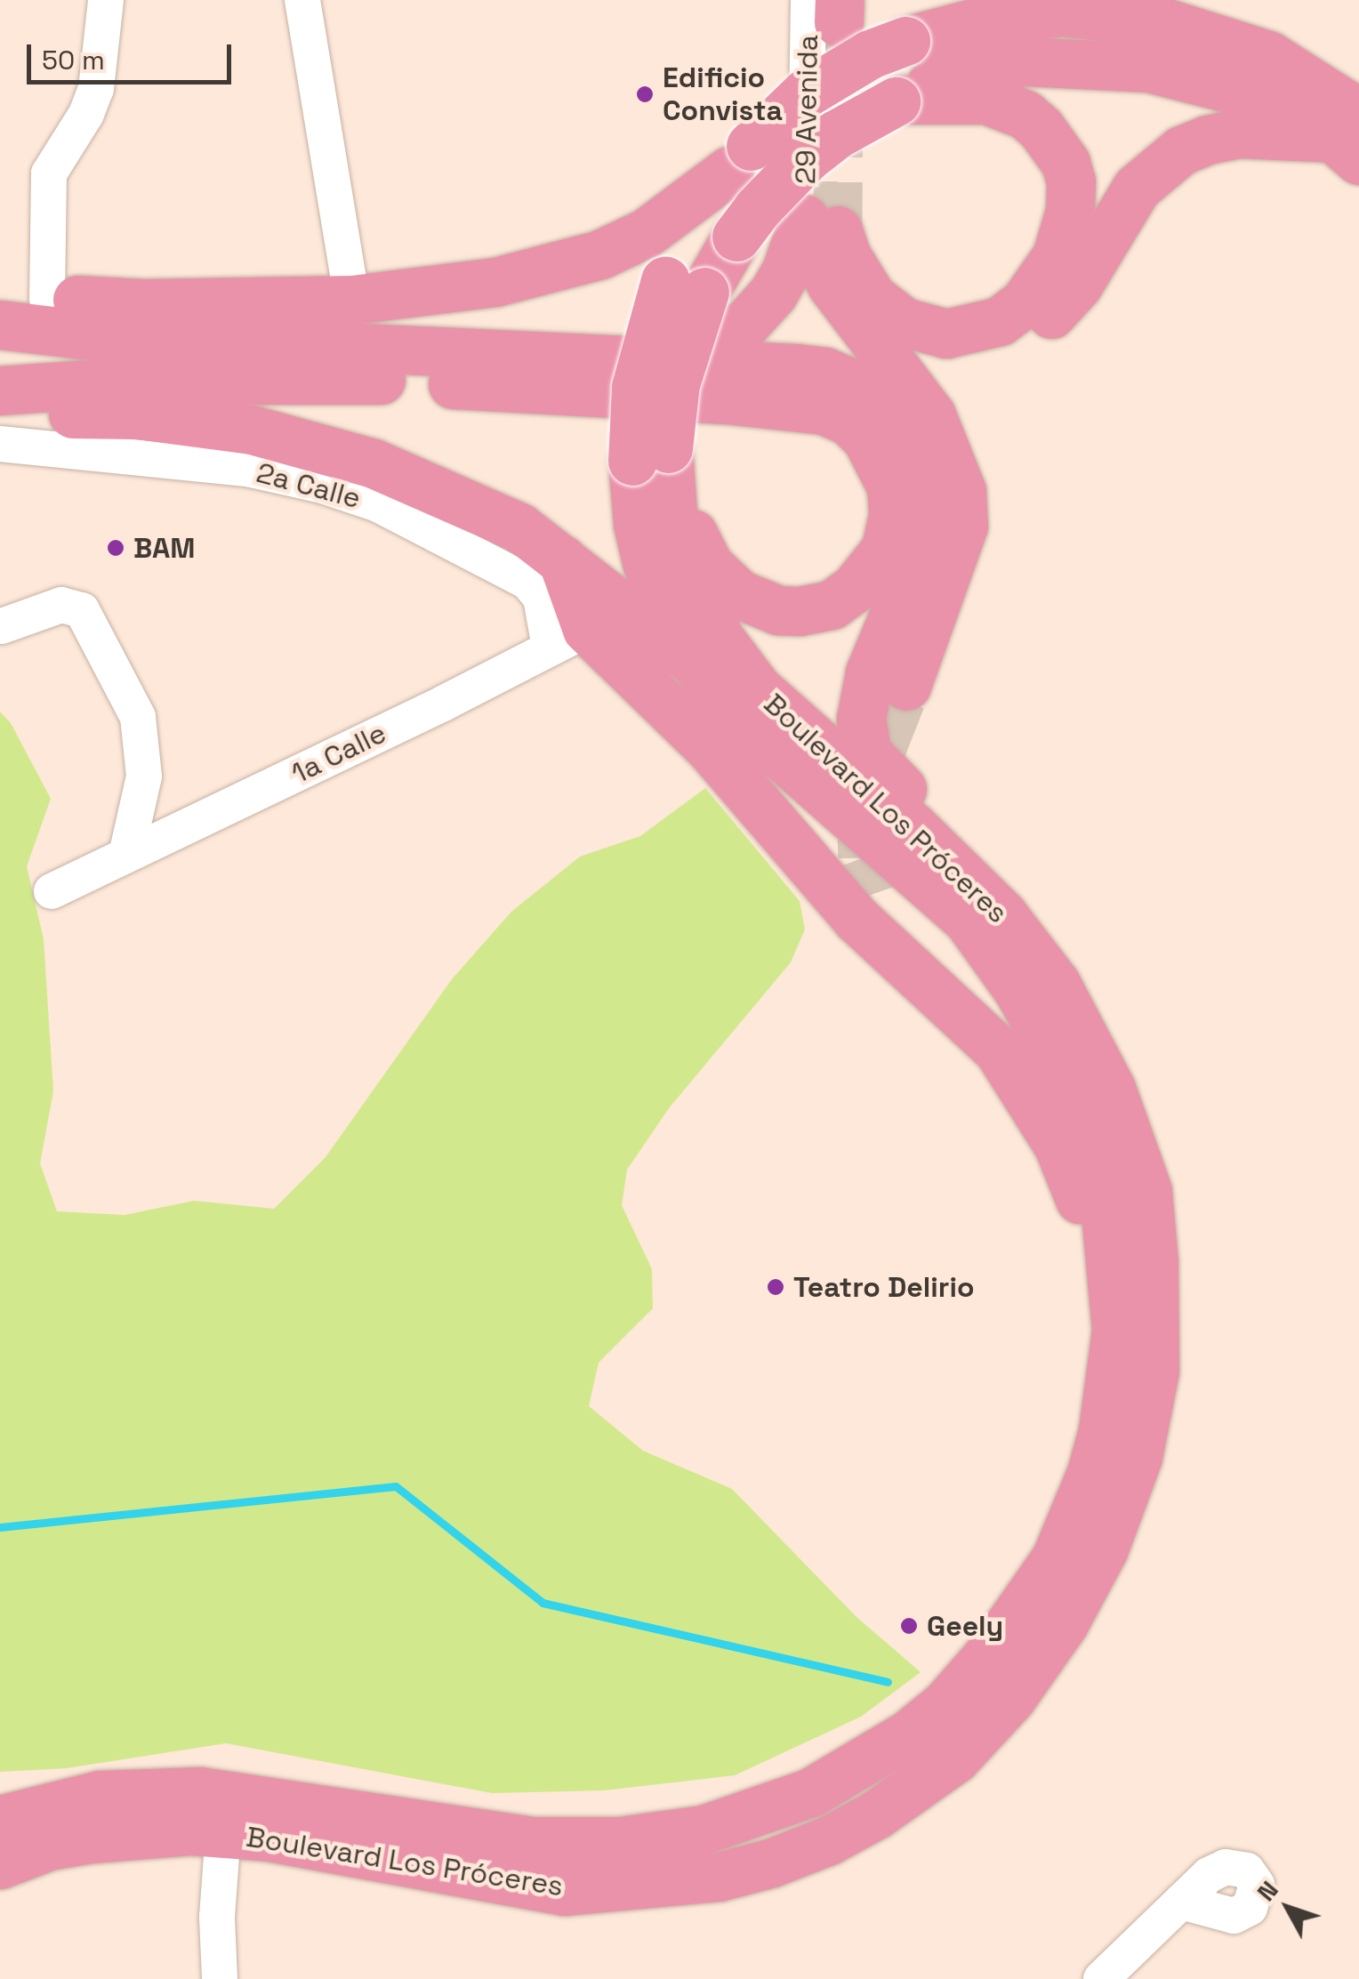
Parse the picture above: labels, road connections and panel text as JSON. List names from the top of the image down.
{
  "streets": {
    "highway": ["Boulevard Los Próceres"],
    "street": ["29 Avenida", "2a Calle", "1a Calle"]
  },
  "crossings": [
    ["2a Calle", "1a Calle"]
  ],
  "places": [
    "Edificio Convista",
    "BAM",
    "Teatro Delirio",
    "Geely"
  ],
  "scale_bar": "50 m",
  "north": "top left"
}
